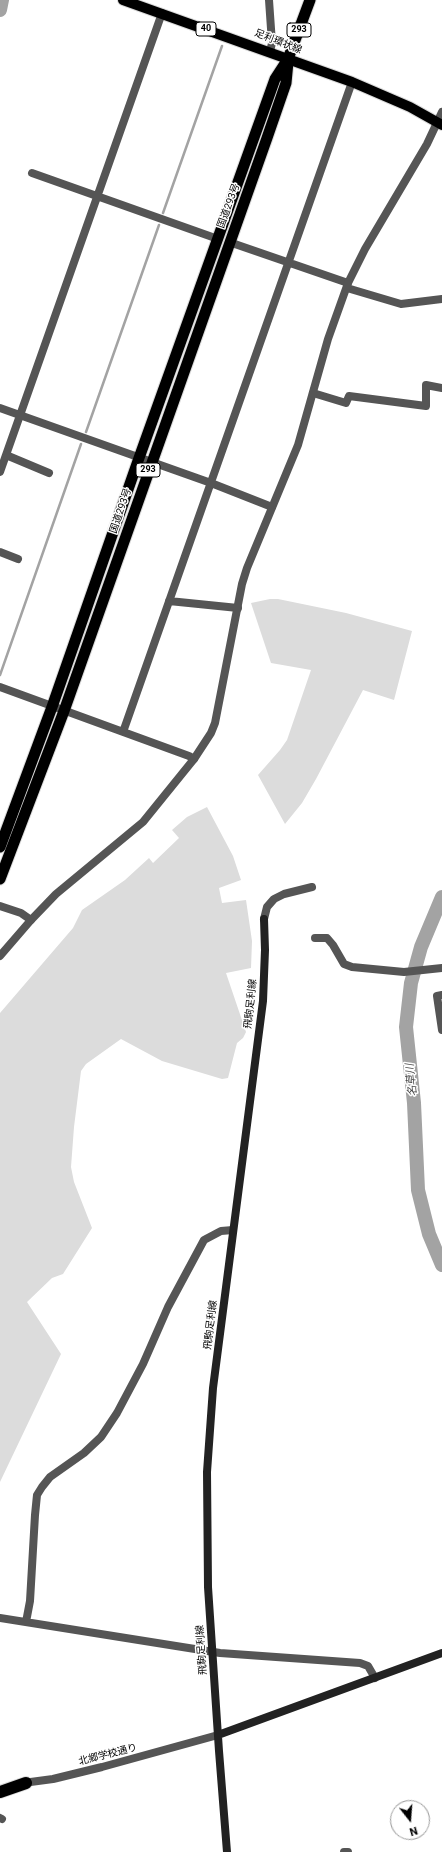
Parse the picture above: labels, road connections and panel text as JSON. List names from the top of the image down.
{
  "streets": {
    "highway": ["293", "国道293号"],
    "main road": ["40", "足利環状線", "飛駒足利線"],
    "street": ["北郷学校通り"]
  },
  "crossings": [
    ["足利環状線", "国道293号"],
    ["飛駒足利線", "北郷学校通り"]
  ],
  "water": ["名草川"],
  "north": "bottom"
}
